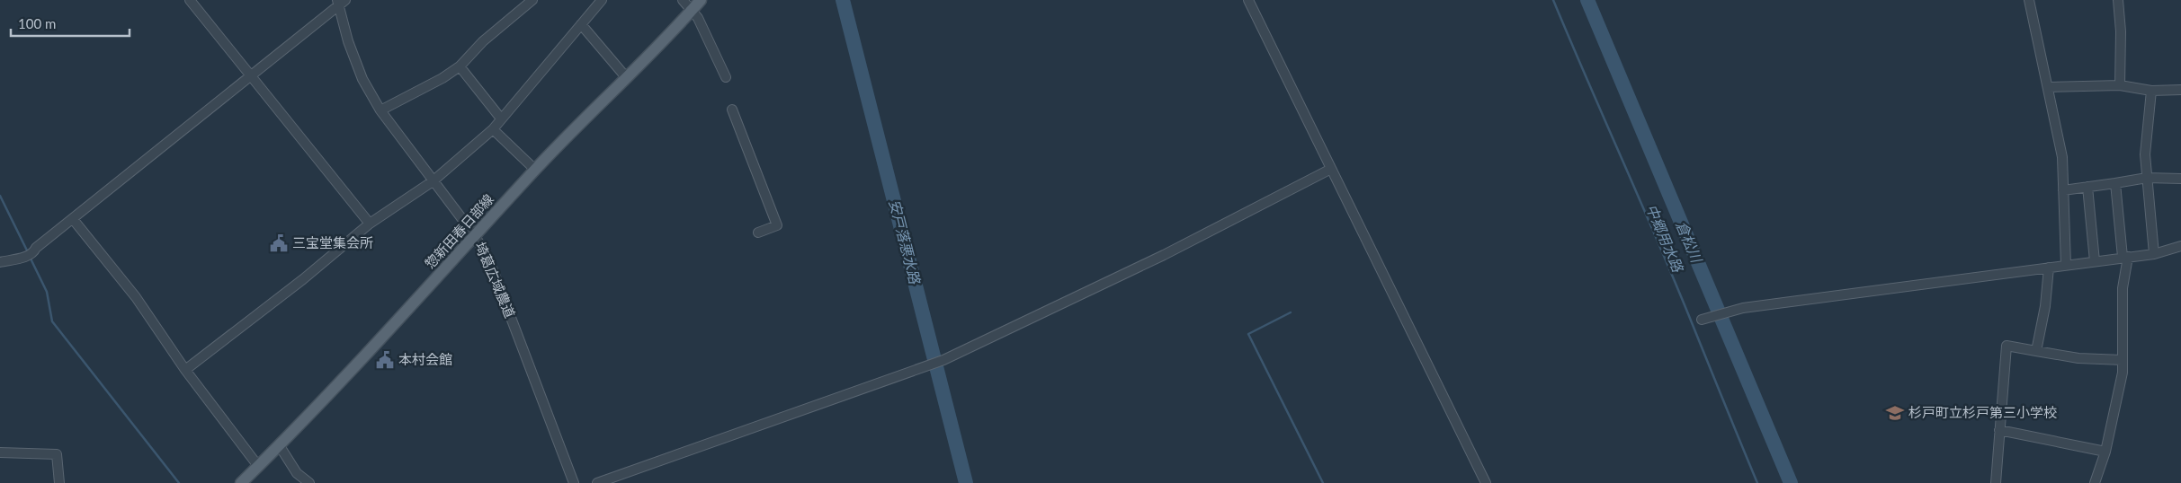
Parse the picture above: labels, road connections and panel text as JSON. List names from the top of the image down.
{
  "streets": {
    "main road": ["惣新田春日部線"],
    "street": ["埼葛広域農道"]
  },
  "crossings": [
    ["惣新田春日部線", "埼葛広域農道"]
  ],
  "water": ["中郷用水路", "安戸落悪水路", "倉松川"],
  "places": {
    "public building": ["三宝堂集会所", "本村会館"],
    "school or university": ["杉戸町立杉戸第三小学校"]
  },
  "scale_bar": "100 m"
}
